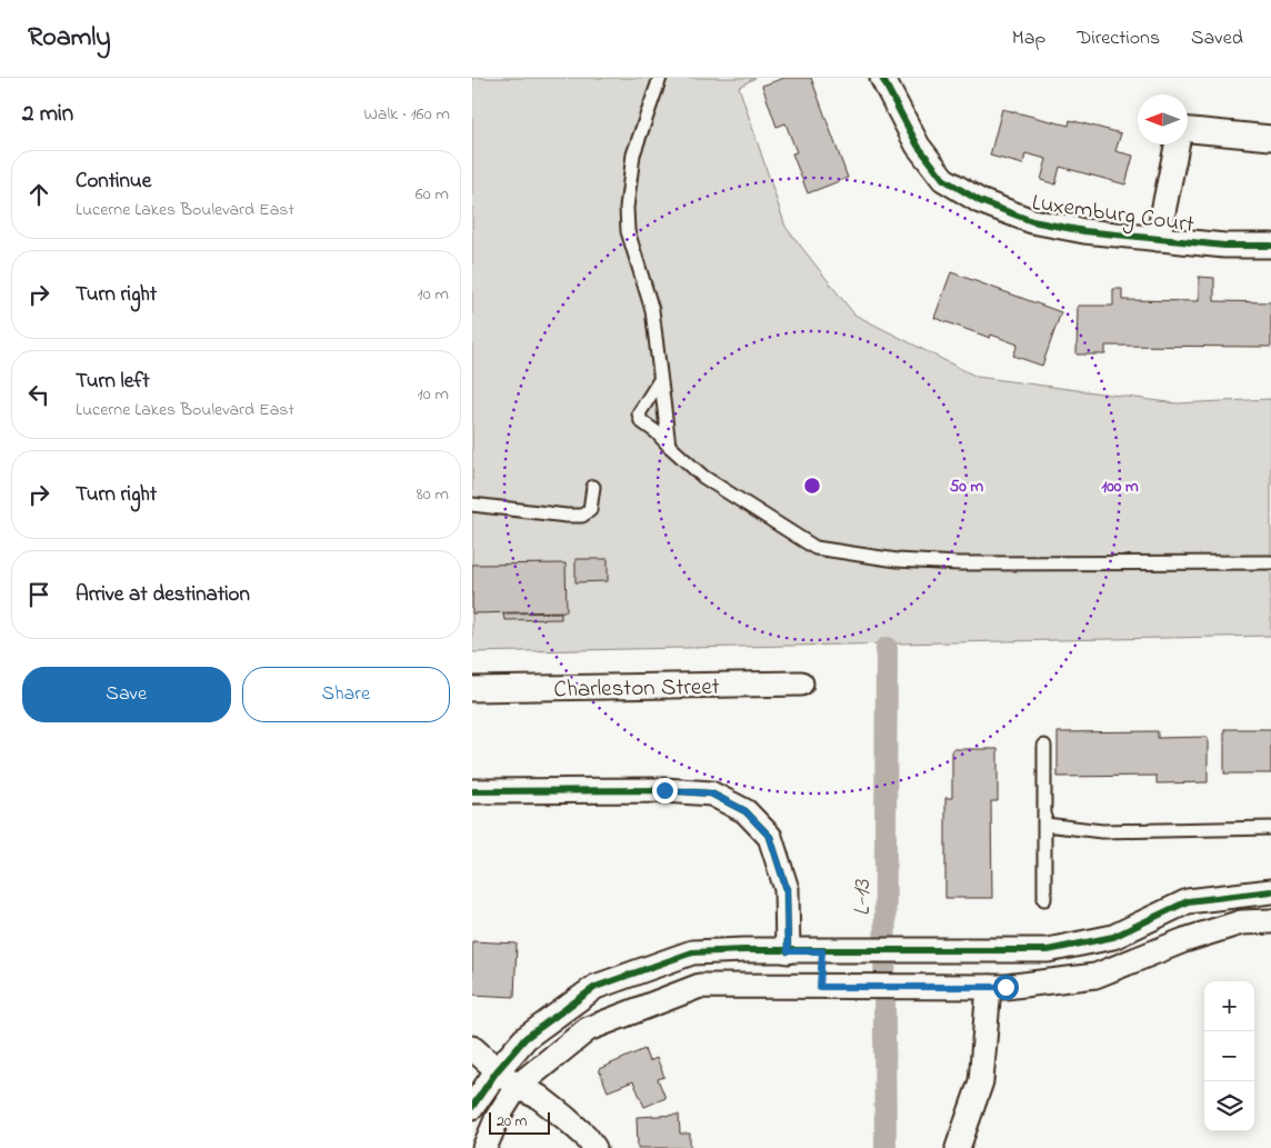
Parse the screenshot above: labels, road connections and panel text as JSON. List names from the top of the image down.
{
  "streets": {
    "street": ["Luxemburg Court", "Charleston Street"]
  },
  "water": ["L-13"],
  "scale_bar": "20 m",
  "north": "left",
  "page": {
    "header": "Roamly",
    "nav": ["Map", "Directions", "Saved"],
    "heading": ["2 min", "Walk · 160 m"],
    "list": [
      ["Continue", "Lucerne Lakes Boulevard East", "60 m"],
      ["Turn right", "10 m"],
      ["Turn left", "Lucerne Lakes Boulevard East", "10 m"],
      ["Turn right", "80 m"],
      "Arrive at destination"
    ],
    "buttons": ["Save", "Share"],
    "map_buttons": ["+", "−"],
    "scale": "20 m"
  },
  "rings": ["50 m", "100 m"]
}
